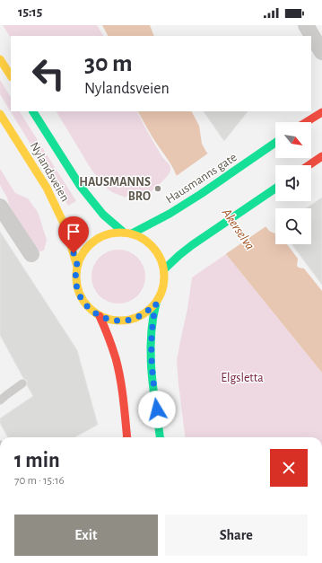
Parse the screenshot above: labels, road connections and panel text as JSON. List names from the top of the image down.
{
  "streets": {
    "main road": ["Nylandsveien", "Hausmanns gate"]
  },
  "crossings": [
    ["Nylandsveien", "Hausmanns gate"]
  ],
  "water": ["Akerselva"],
  "parks": ["Elgsletta"],
  "places": ["HAUSMANNS BRO"],
  "north": "bottom right",
  "page": {
    "status": "15:15",
    "turn": ["30 m", "Nylandsveien"],
    "heading": ["1 min", "70 m · 15:16"],
    "buttons": ["Exit", "Share"]
  }
}
